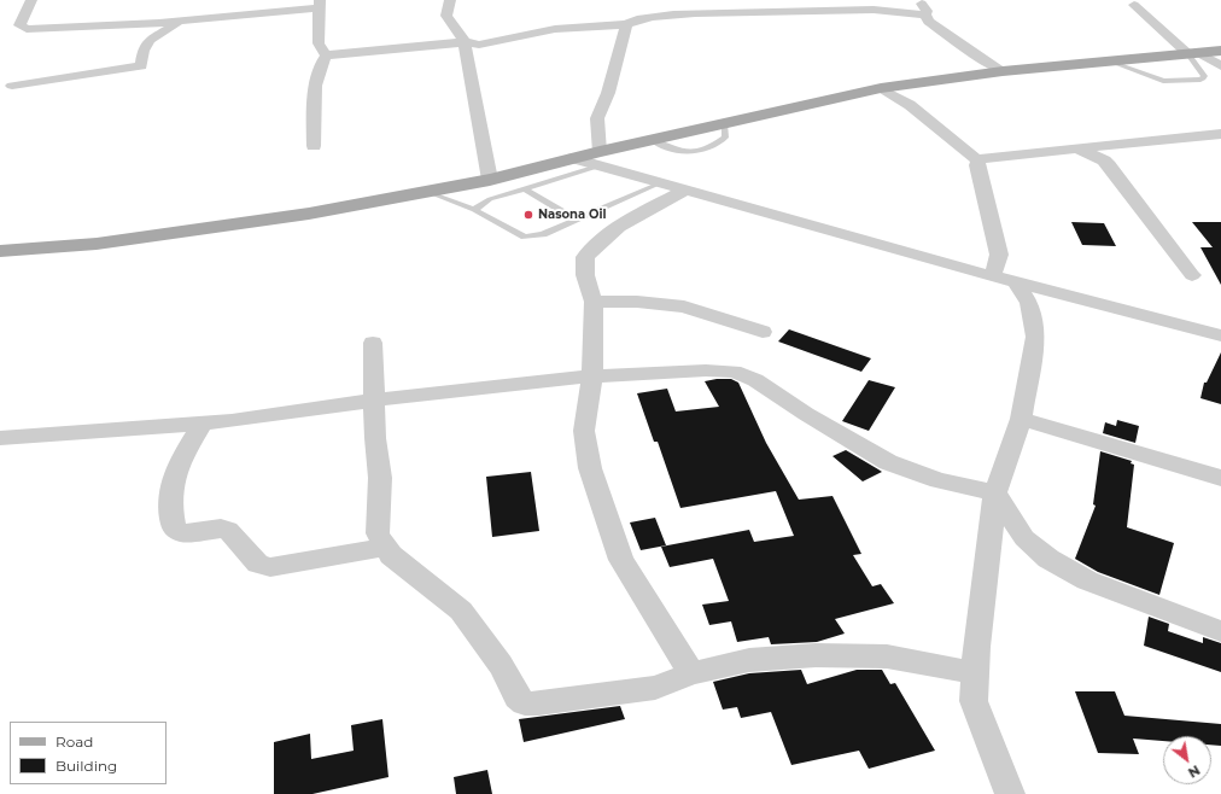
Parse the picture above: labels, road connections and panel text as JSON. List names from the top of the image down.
{
  "places": ["Nasona Oil"],
  "legend": ["Road", "Building"],
  "north": "bottom right"
}
